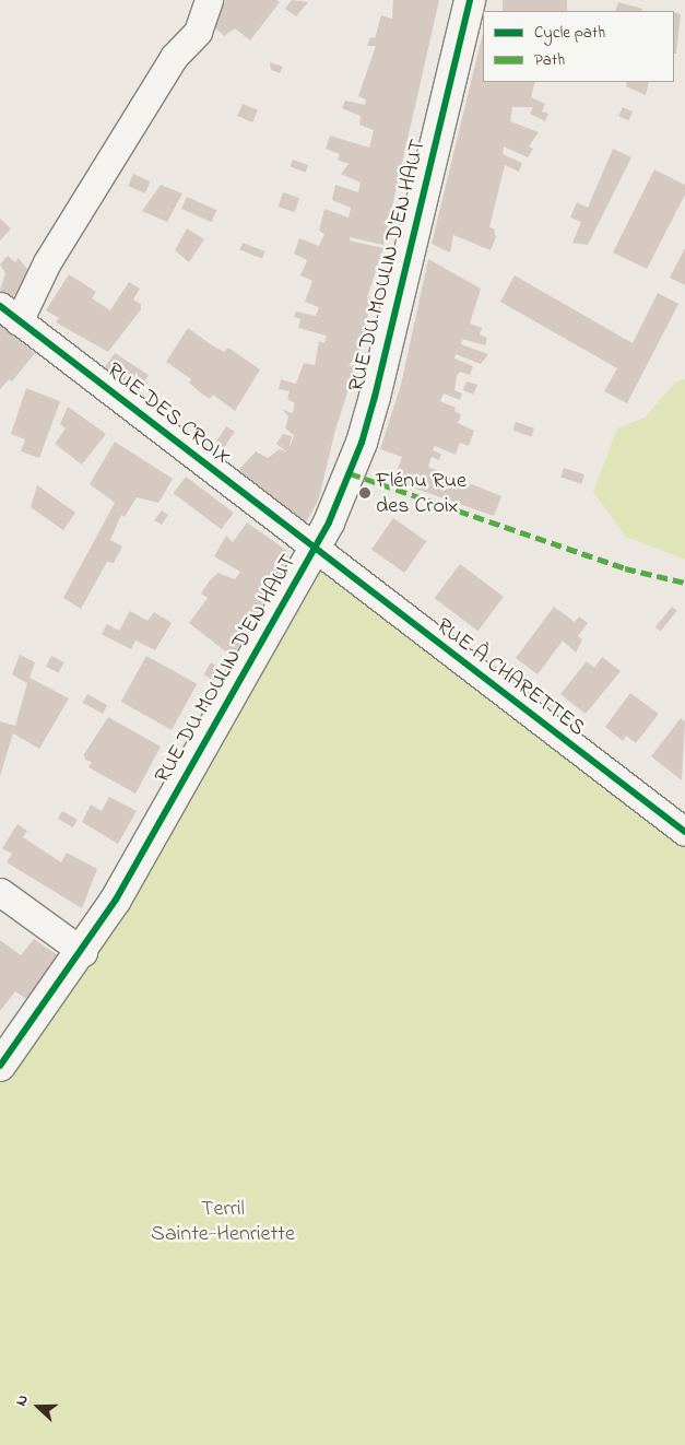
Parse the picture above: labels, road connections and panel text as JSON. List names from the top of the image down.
{
  "streets": {
    "street": ["RUE DU MOULIN D'EN HAUT", "RUE DES CROIX", "RUE À CHARETTES"]
  },
  "crossings": [
    ["RUE DU MOULIN D'EN HAUT", "RUE DES CROIX"],
    ["RUE DU MOULIN D'EN HAUT", "RUE À CHARETTES"],
    ["RUE DES CROIX", "RUE À CHARETTES"]
  ],
  "parks": ["Terril Sainte-Henriette"],
  "places": ["Flénu Rue des Croix"],
  "legend": ["Cycle path", "Path"],
  "north": "left"
}
